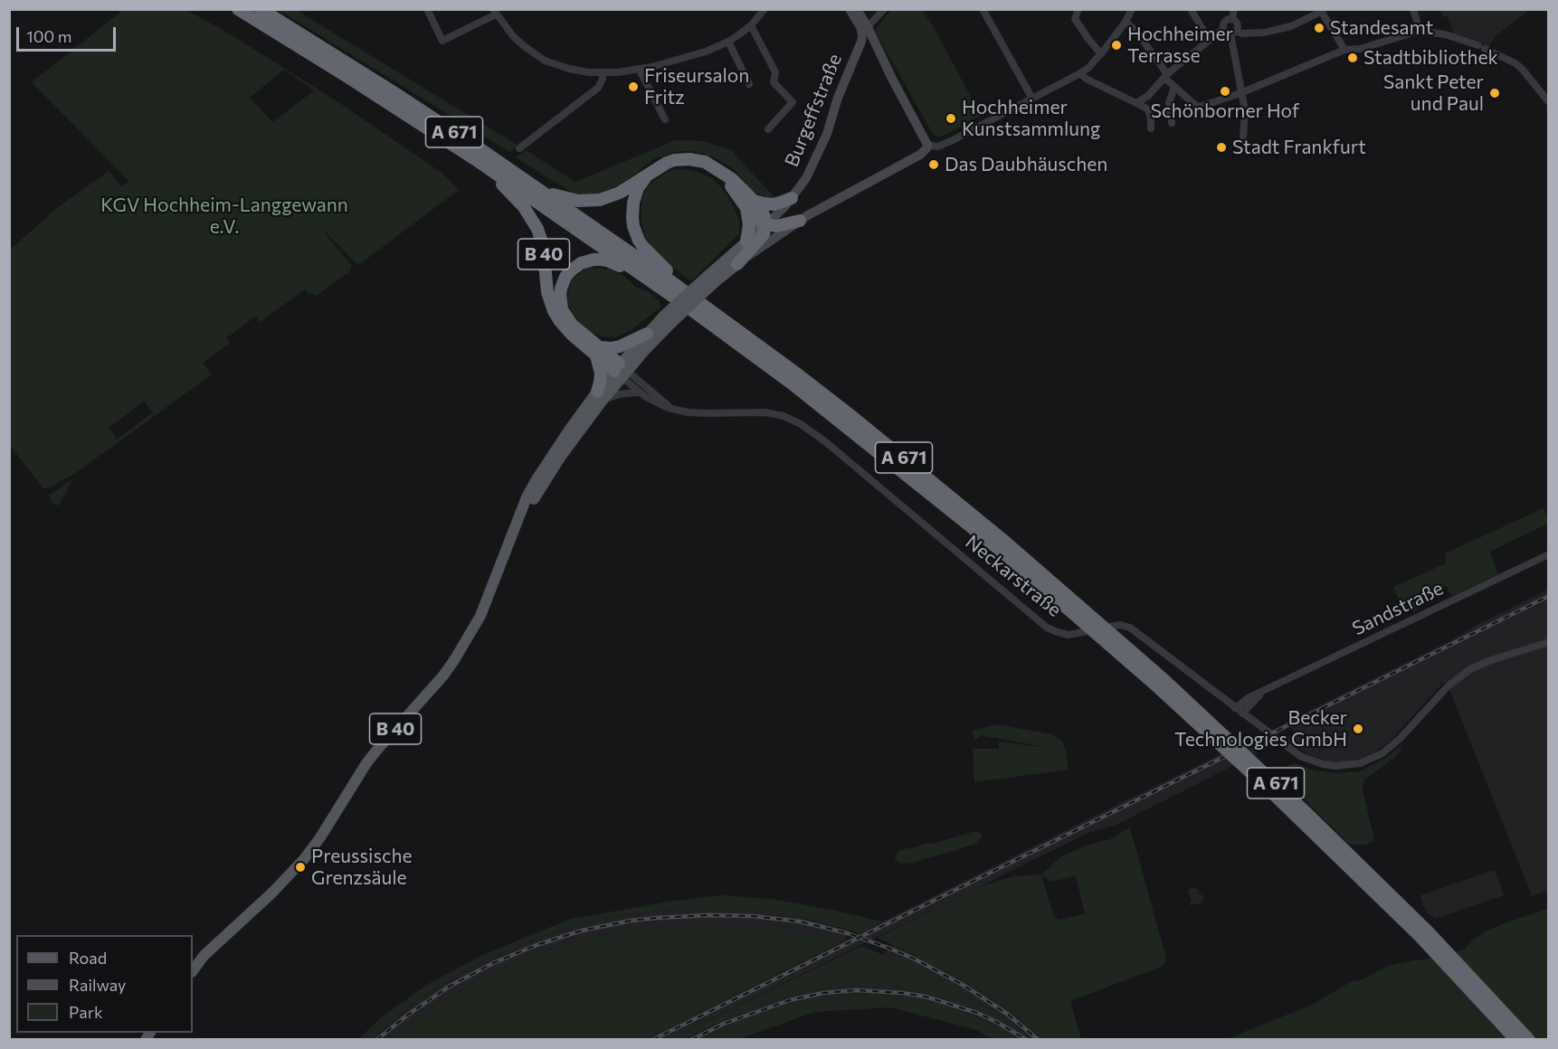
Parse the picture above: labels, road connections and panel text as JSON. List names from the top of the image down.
{
  "streets": {
    "highway": ["A 671", "B 40"],
    "main road": ["Burgeffstraße"],
    "street": ["Neckarstraße", "Sandstraße"]
  },
  "crossings": [
    ["Burgeffstraße", "B 40"],
    ["A 671", "B 40"],
    ["B 40", "Neckarstraße"],
    ["Neckarstraße", "Sandstraße"]
  ],
  "parks": ["KGV Hochheim-Langgewann e.V."],
  "places": [
    "Standesamt",
    "Hochheimer Terrasse",
    "Stadtbibliothek",
    "Friseursalon Fritz",
    "Schönborner Hof",
    "Sankt Peter und Paul",
    "Hochheimer Kunstsammlung",
    "Stadt Frankfurt",
    "Das Daubhäuschen",
    "Becker Technologies GmbH",
    "Preussische Grenzsäule"
  ],
  "legend": ["Road", "Railway", "Park"],
  "scale_bar": "100 m"
}
